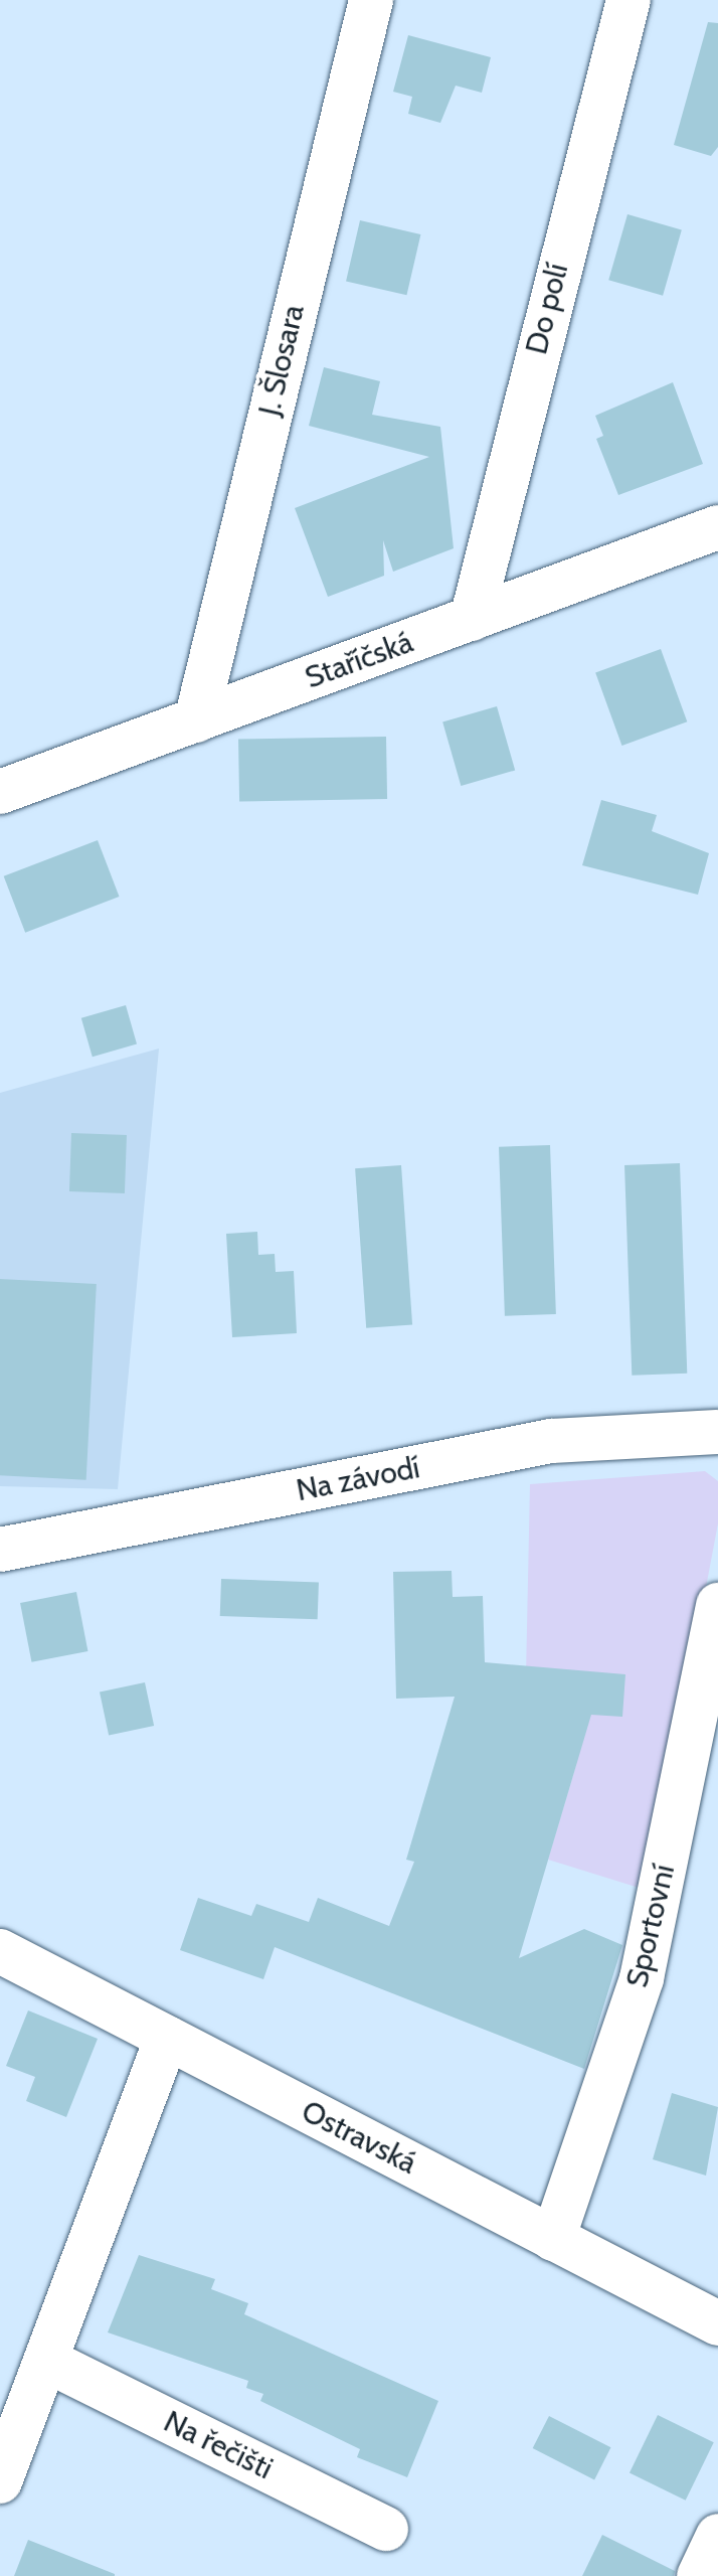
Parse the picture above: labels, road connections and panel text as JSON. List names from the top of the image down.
{
  "streets": {
    "street": [
      "Do polí",
      "J. Šlosara",
      "Staříčská",
      "Na závodí",
      "Sportovní",
      "Ostravská",
      "Na řečišti"
    ]
  },
  "crossings": [
    ["Do polí", "Staříčská"],
    ["J. Šlosara", "Staříčská"],
    ["Sportovní", "Ostravská"]
  ]
}
